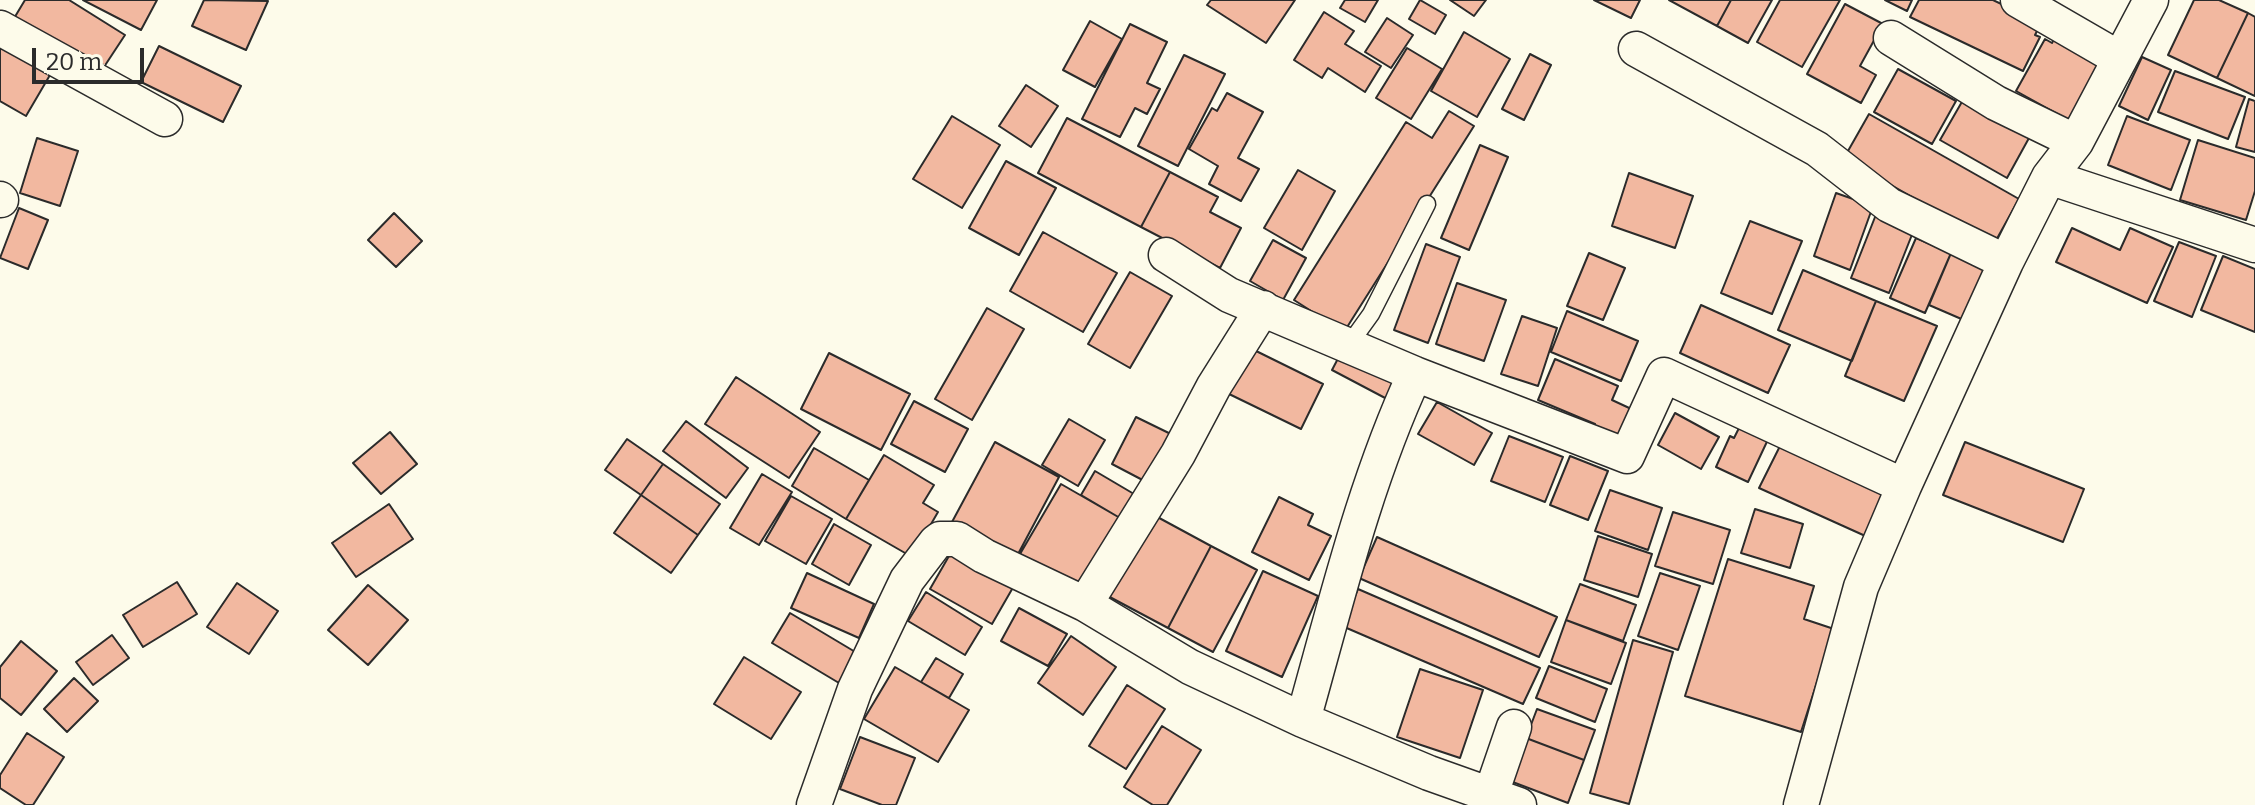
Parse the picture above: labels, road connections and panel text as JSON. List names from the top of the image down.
{
  "scale_bar": "20 m"
}
